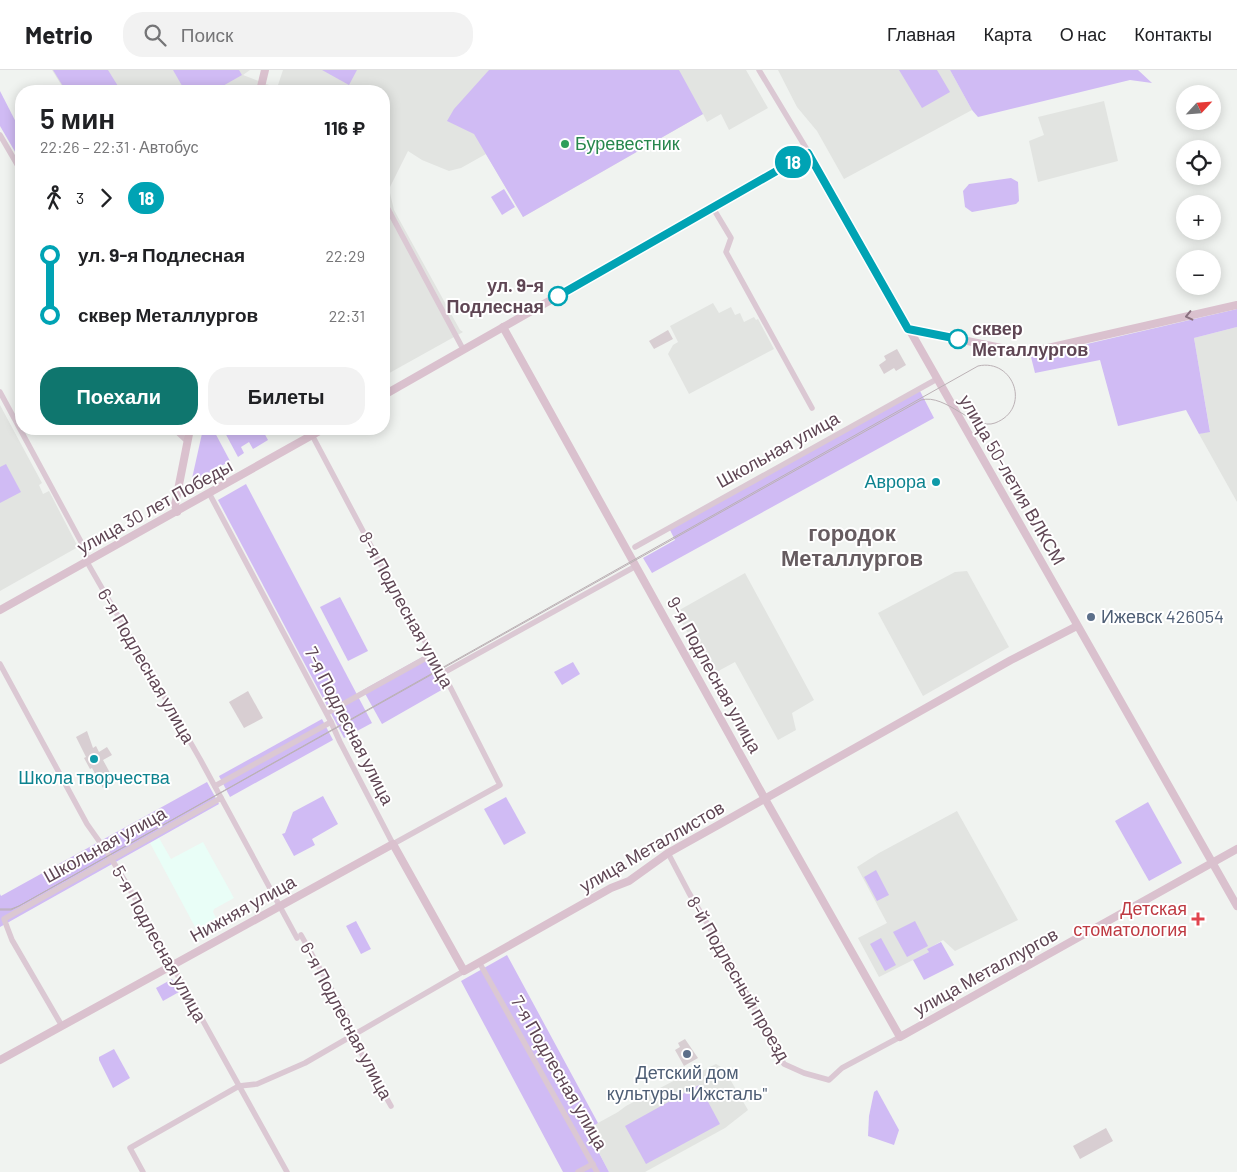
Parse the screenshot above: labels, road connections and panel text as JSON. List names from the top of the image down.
{
  "streets": {
    "street": [
      "Школьная улица",
      "улица 50-летия ВЛКСМ",
      "улица 30 лет Победы",
      "8-я Подлесная улица",
      "6-я Подлесная улица",
      "9-я Подлесная улица",
      "7-я Подлесная улица",
      "улица Металлистов",
      "Нижняя улица",
      "5-я Подлесная улица",
      "улица Металлургов",
      "8-й Подлесный проезд"
    ]
  },
  "crossings": [
    ["Школьная улица", "улица 50-летия ВЛКСМ"],
    ["Школьная улица", "6-я Подлесная улица"],
    ["Школьная улица", "Нижняя улица"],
    ["Школьная улица", "5-я Подлесная улица"],
    ["улица 50-летия ВЛКСМ", "улица Металлистов"],
    ["улица 50-летия ВЛКСМ", "улица Металлургов"],
    ["улица 30 лет Победы", "8-я Подлесная улица"],
    ["улица 30 лет Победы", "6-я Подлесная улица"],
    ["улица 30 лет Победы", "7-я Подлесная улица"],
    ["8-я Подлесная улица", "Нижняя улица"],
    ["6-я Подлесная улица", "улица Металлистов"],
    ["6-я Подлесная улица", "Нижняя улица"],
    ["9-я Подлесная улица", "улица Металлистов"],
    ["9-я Подлесная улица", "улица Металлургов"],
    ["7-я Подлесная улица", "улица Металлистов"],
    ["7-я Подлесная улица", "Нижняя улица"],
    ["улица Металлистов", "5-я Подлесная улица"],
    ["улица Металлистов", "8-й Подлесный проезд"],
    ["Нижняя улица", "5-я Подлесная улица"],
    ["улица Металлургов", "8-й Подлесный проезд"]
  ],
  "districts": ["городок Металлургов"],
  "places": {
    "other": [
      "Буревестник",
      "ул. 9-я Подлесная",
      "сквер Металлургов",
      "Аврора",
      "Ижевск 426054",
      "Школа творчества",
      "Детский дом культуры \"Ижсталь\""
    ],
    "health": ["Детская стоматология"]
  },
  "lines": ["bus line 18"],
  "north": "top right",
  "page": {
    "header": "Metrio",
    "search": "Поиск",
    "nav": [
      "Главная",
      "Карта",
      "О нас",
      "Контакты"
    ],
    "on_map": "18",
    "map_buttons": ["+", "−"],
    "heading": ["5 мин", "22:26 – 22:31 · Автобус", "116 ₽"],
    "legs": ["3", "18"],
    "list": [
      {
        "name": "ул. 9-я Подлесная",
        "value": "22:29"
      },
      {
        "name": "сквер Металлургов",
        "value": "22:31"
      }
    ],
    "buttons": ["Поехали", "Билеты"]
  }
}
